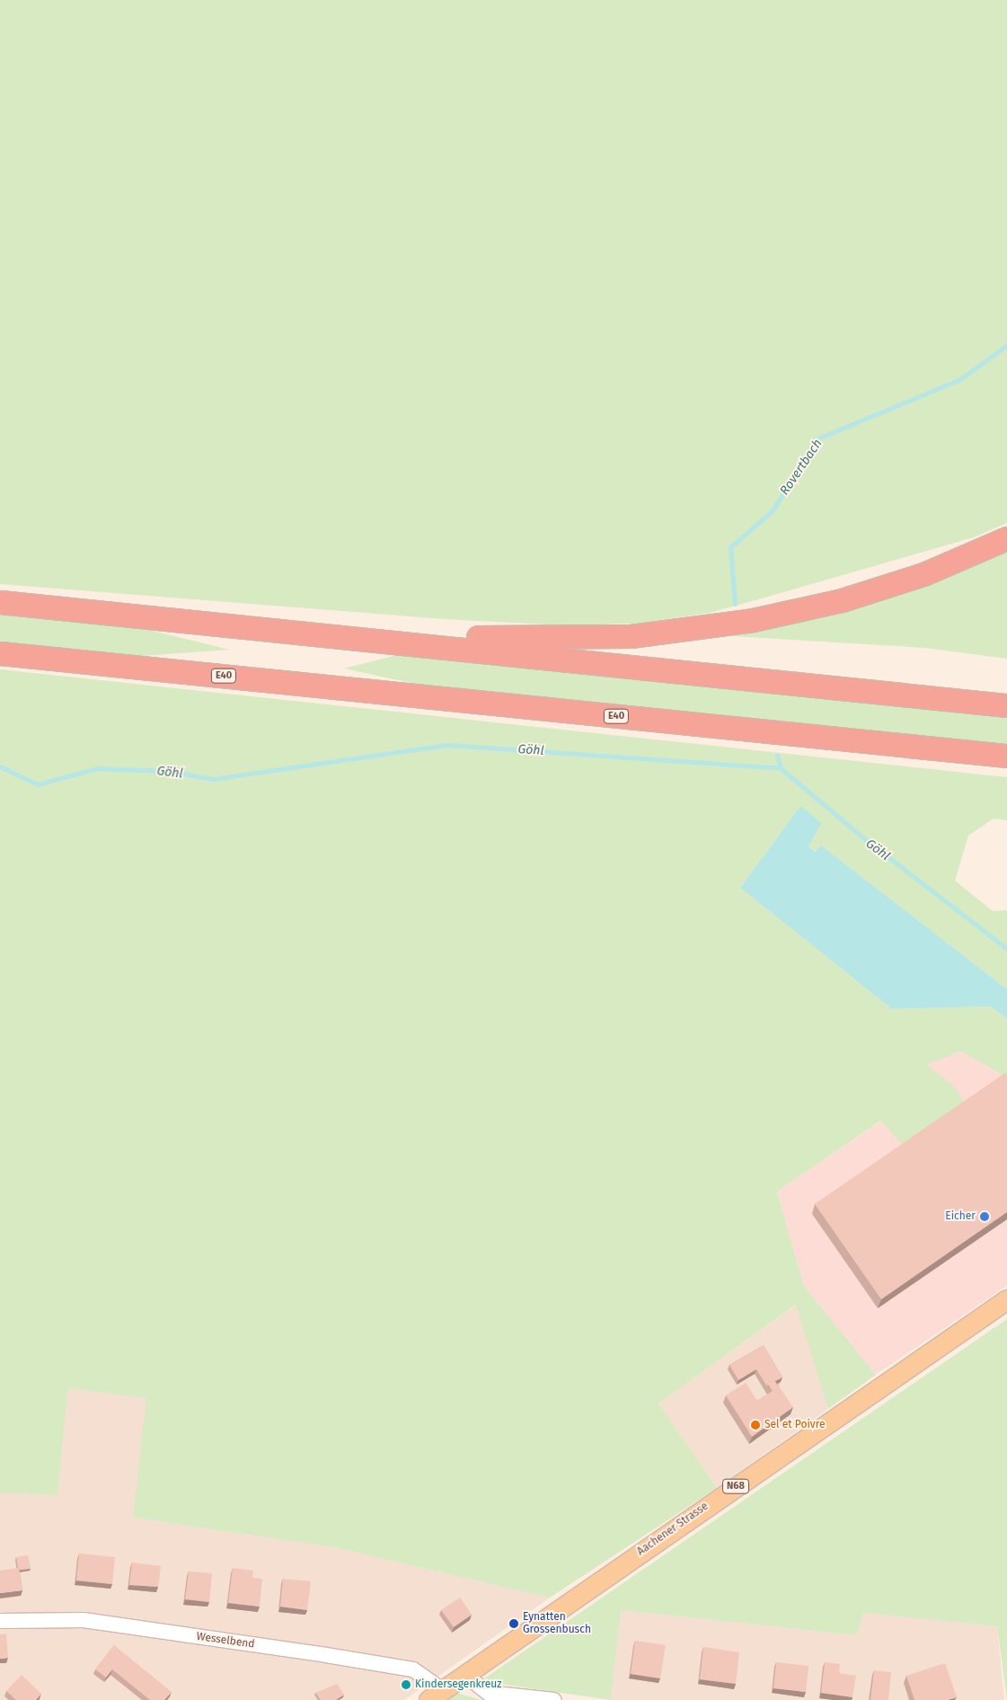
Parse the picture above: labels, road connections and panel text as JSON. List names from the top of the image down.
{
  "streets": {
    "highway": ["E40"],
    "main road": ["N68", "Aachener Strasse"],
    "street": ["Wesselbend"]
  },
  "crossings": [
    ["Aachener Strasse", "Wesselbend"]
  ],
  "water": ["Rovertbach", "Göhl"],
  "places": [
    "Eicher",
    "Sel et Poivre",
    "Eynatten Grossenbusch",
    "Kindersegenkreuz"
  ]
}
